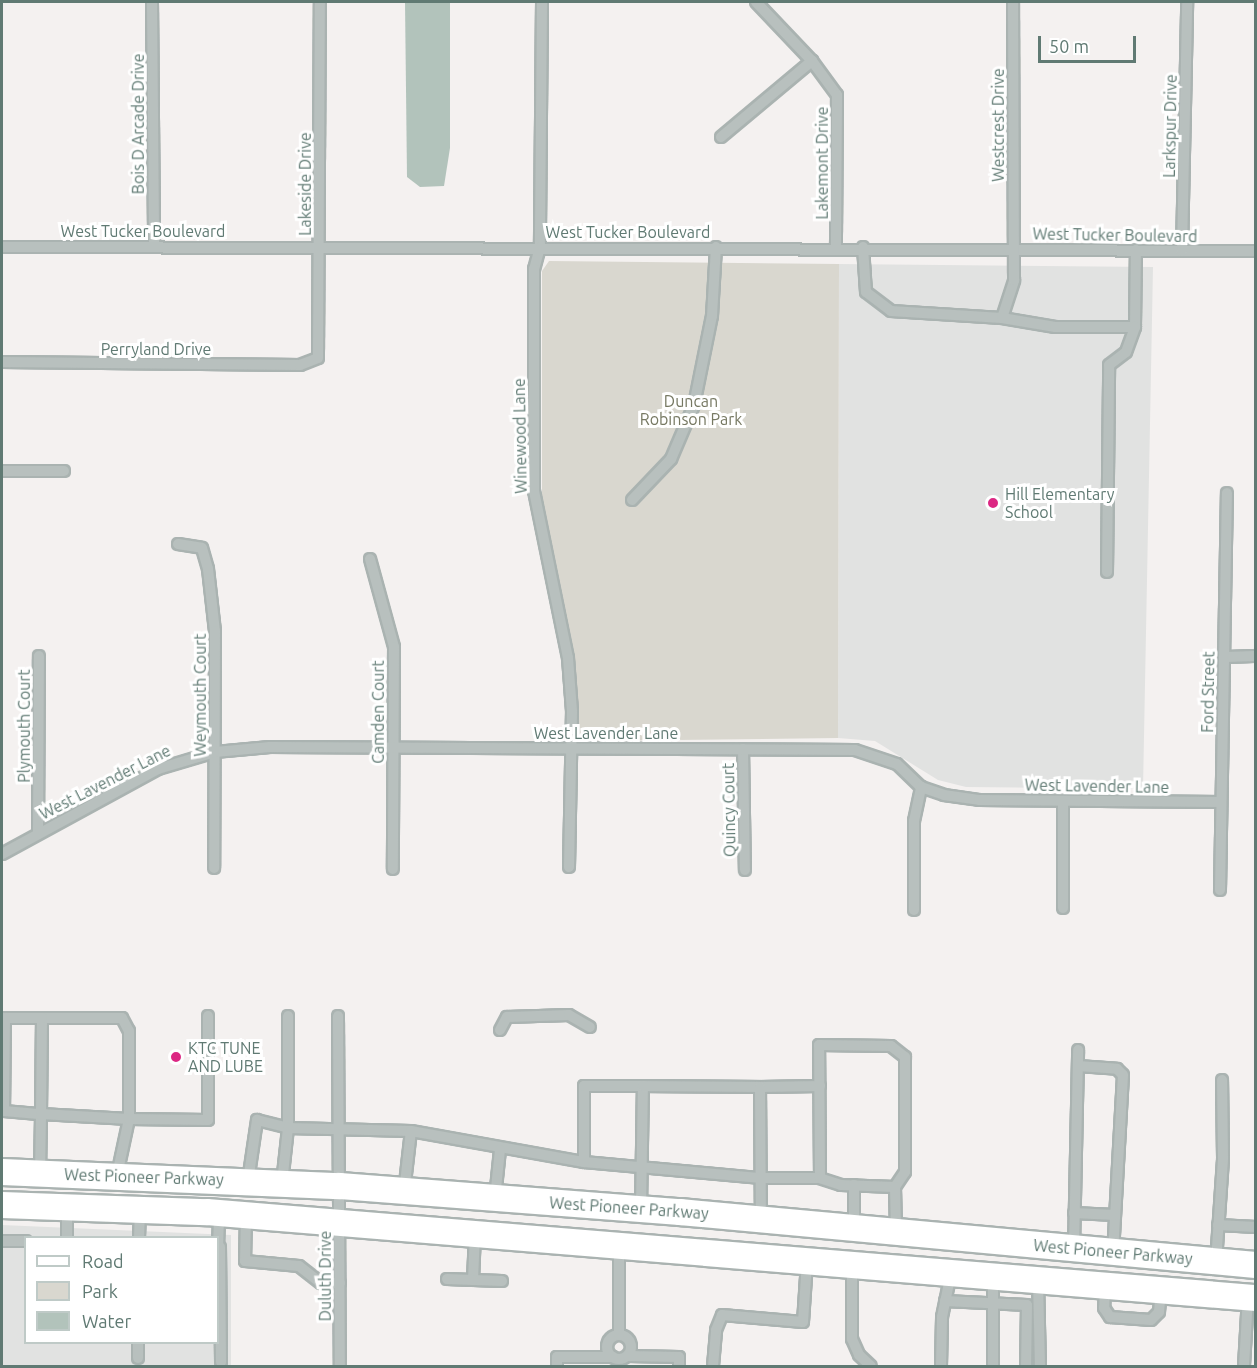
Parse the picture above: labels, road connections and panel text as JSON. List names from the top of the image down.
{
  "streets": {
    "main road": ["West Pioneer Parkway"],
    "street": [
      "Bois D Arcade Drive",
      "Westcrest Drive",
      "Larkspur Drive",
      "Lakemont Drive",
      "Lakeside Drive",
      "West Tucker Boulevard",
      "Perryland Drive",
      "Winewood Lane",
      "Ford Street",
      "Weymouth Court",
      "Camden Court",
      "Plymouth Court",
      "West Lavender Lane",
      "Quincy Court",
      "Duluth Drive"
    ]
  },
  "crossings": [
    ["Bois D Arcade Drive", "West Tucker Boulevard"],
    ["Westcrest Drive", "West Tucker Boulevard"],
    ["Larkspur Drive", "West Tucker Boulevard"],
    ["Lakemont Drive", "West Tucker Boulevard"],
    ["Lakeside Drive", "West Tucker Boulevard"],
    ["Lakeside Drive", "Perryland Drive"],
    ["West Tucker Boulevard", "Winewood Lane"],
    ["Winewood Lane", "West Lavender Lane"],
    ["Ford Street", "West Lavender Lane"],
    ["Weymouth Court", "West Lavender Lane"],
    ["Camden Court", "West Lavender Lane"],
    ["Plymouth Court", "West Lavender Lane"],
    ["West Lavender Lane", "Quincy Court"],
    ["West Pioneer Parkway", "Duluth Drive"]
  ],
  "parks": ["Duncan Robinson Park"],
  "places": ["Hill Elementary School", "KTC TUNE AND LUBE"],
  "legend": ["Road", "Park", "Water"],
  "scale_bar": "50 m"
}
